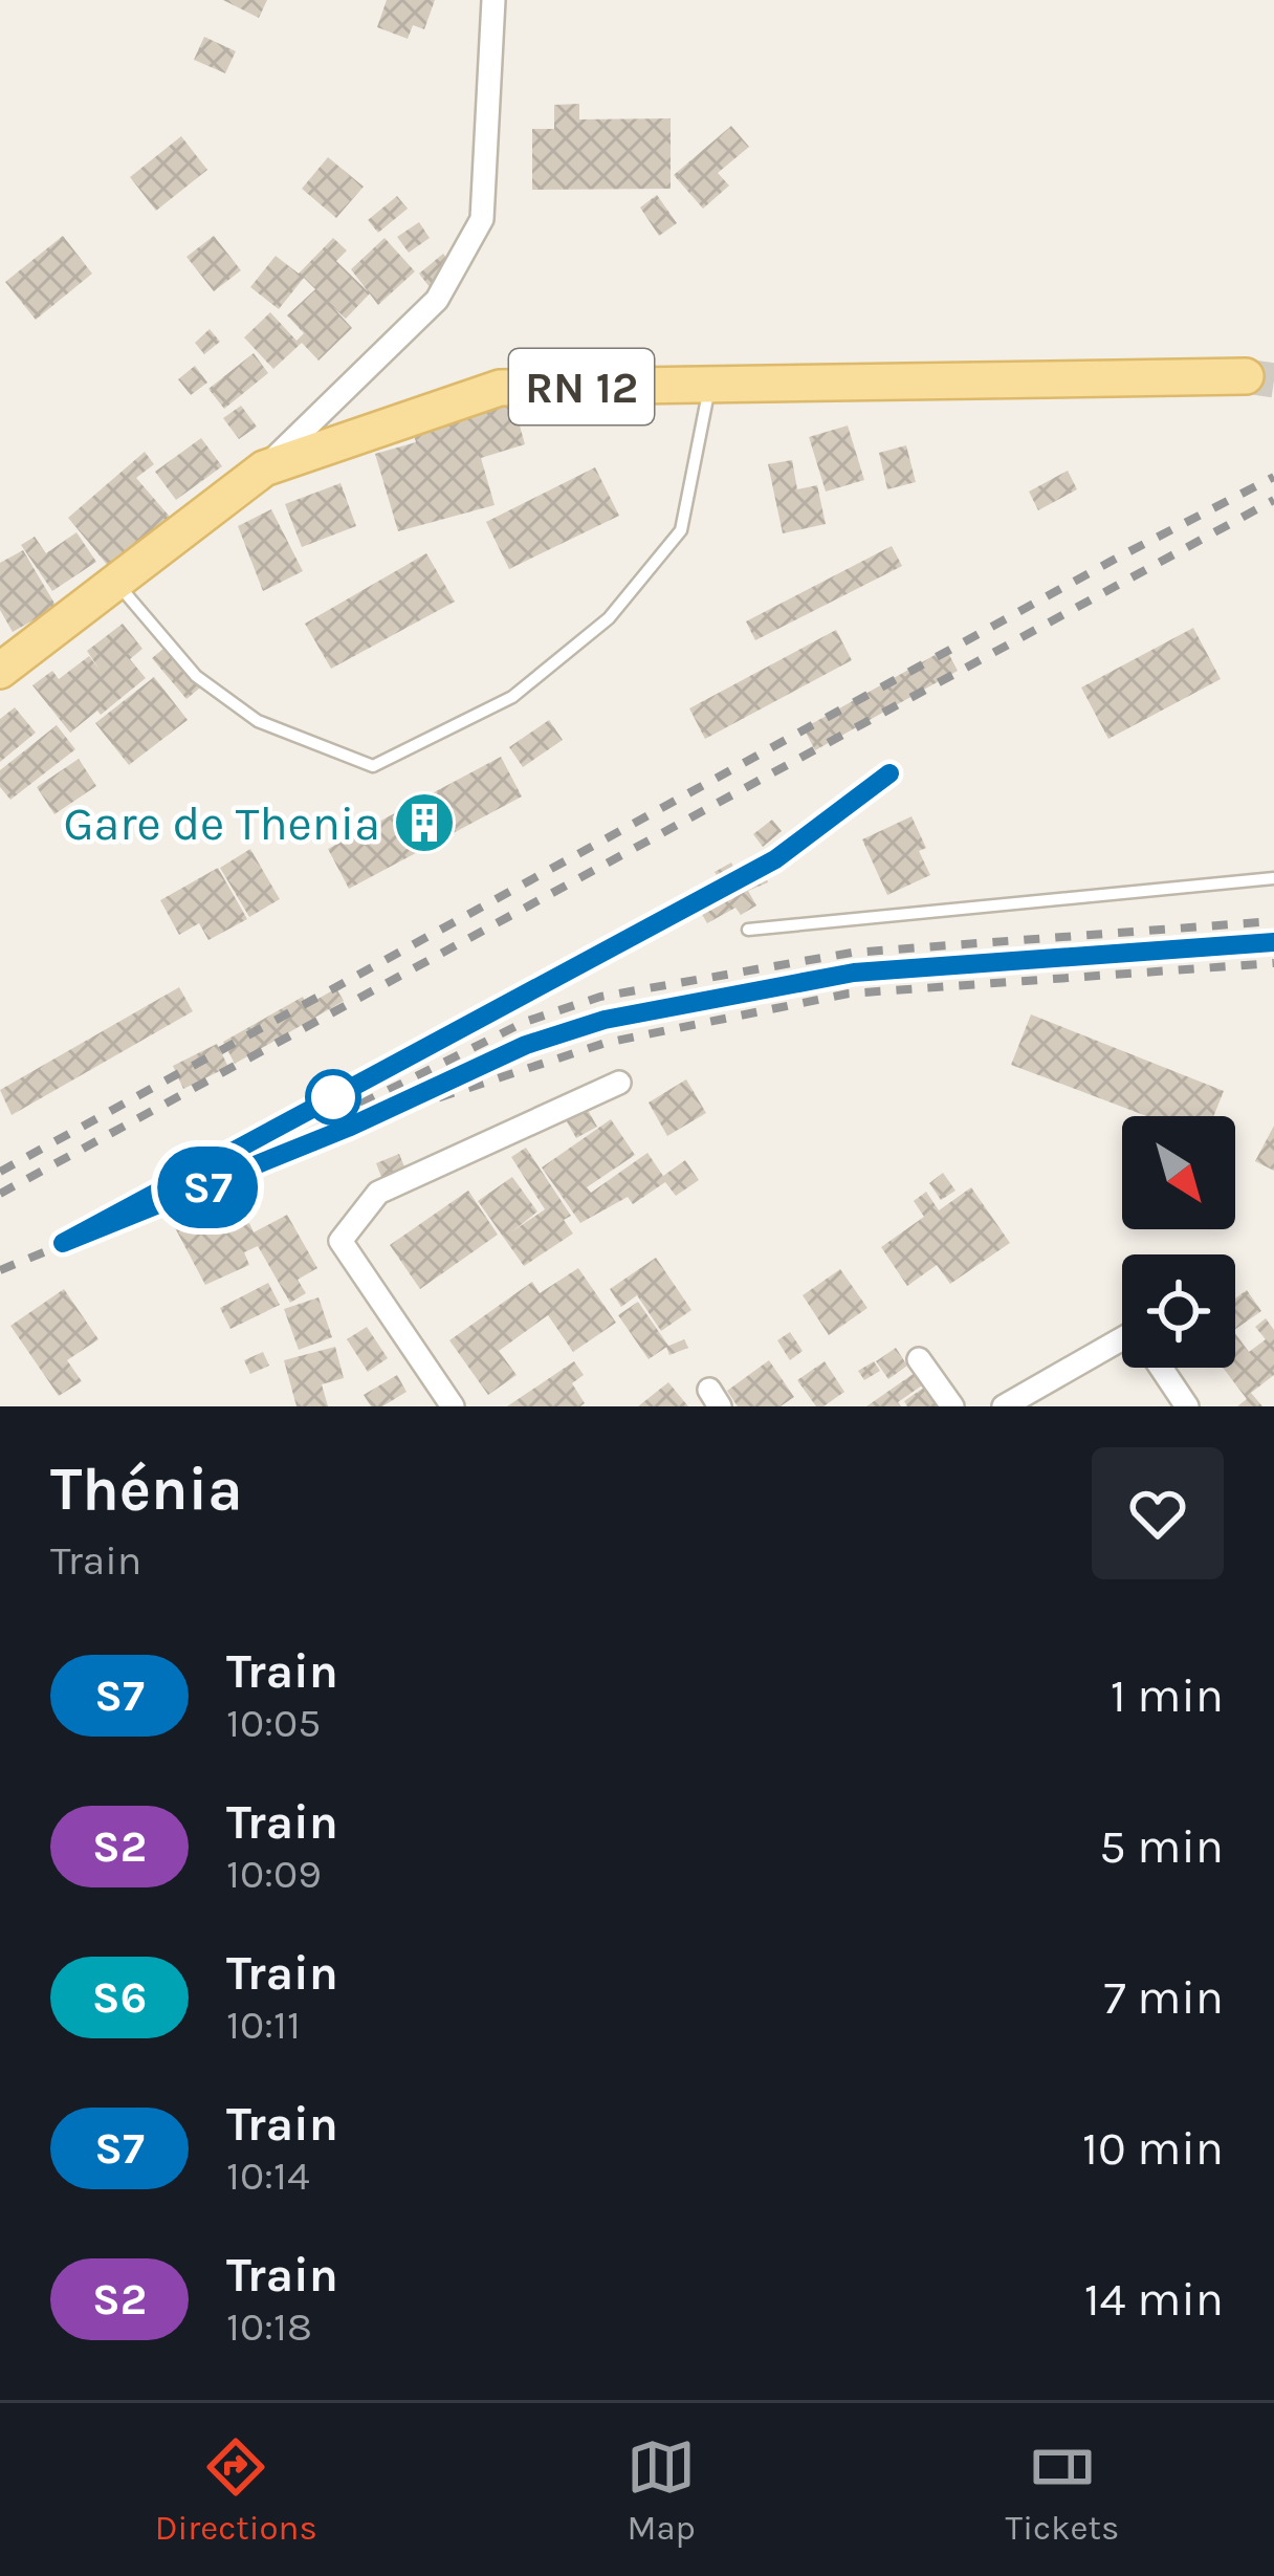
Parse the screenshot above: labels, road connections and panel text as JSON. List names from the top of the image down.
{
  "streets": {
    "main road": ["RN 12"]
  },
  "places": {
    "building": ["Gare de Thenia"]
  },
  "north": "bottom right",
  "page": {
    "on_map": "S7",
    "heading": ["Thénia", "Train"],
    "list": [
      {
        "mark": "S7",
        "name": "Train",
        "note": "10:05",
        "value": "1 min"
      },
      {
        "mark": "S2",
        "name": "Train",
        "note": "10:09",
        "value": "5 min"
      },
      {
        "mark": "S6",
        "name": "Train",
        "note": "10:11",
        "value": "7 min"
      },
      {
        "mark": "S7",
        "name": "Train",
        "note": "10:14",
        "value": "10 min"
      },
      {
        "mark": "S2",
        "name": "Train",
        "note": "10:18",
        "value": "14 min"
      }
    ],
    "tabs": ["Directions", "Map", "Tickets"]
  }
}
